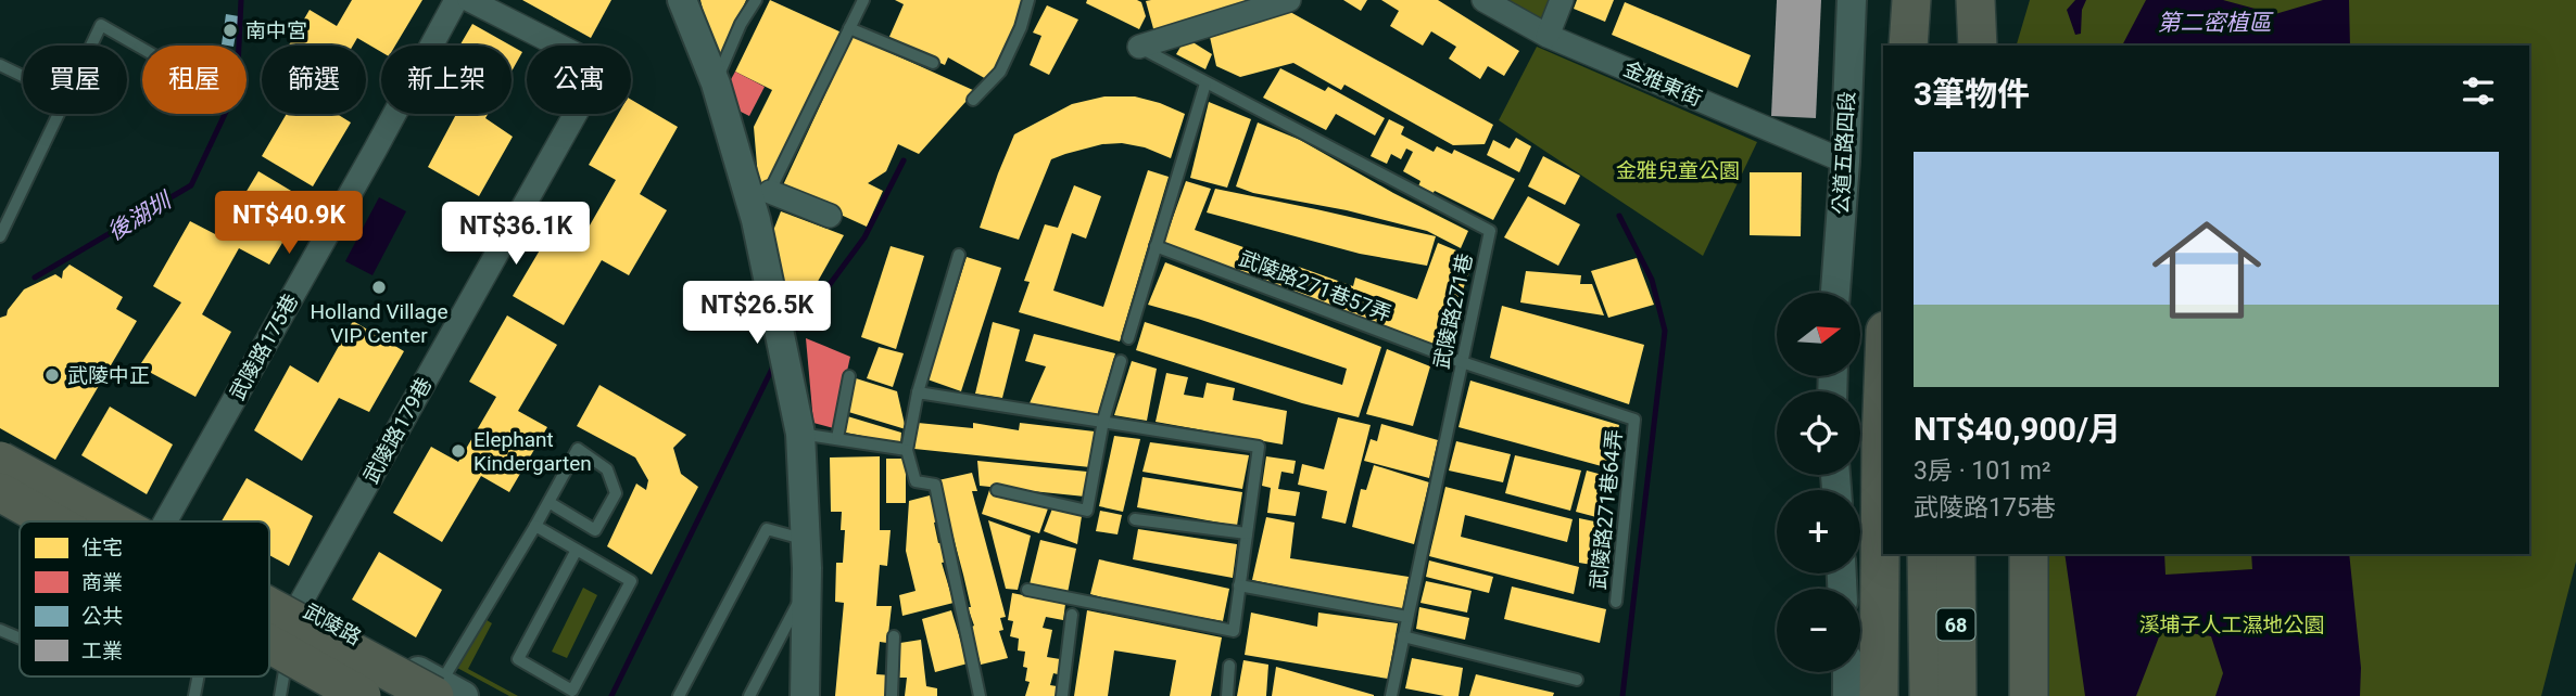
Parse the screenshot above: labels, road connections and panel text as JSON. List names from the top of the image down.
{
  "streets": {
    "highway": ["68"],
    "street": [
      "金雅東街",
      "公道五路四段",
      "武陵路175巷",
      "武陵路179巷",
      "武陵路"
    ],
    "lane": ["武陵路271巷57弄", "武陵路271巷", "武陵路271巷64弄"]
  },
  "crossings": [
    ["金雅東街", "公道五路四段"],
    ["武陵路271巷57弄", "武陵路271巷"],
    ["武陵路271巷57弄", "武陵路271巷64弄"],
    ["武陵路271巷", "武陵路271巷64弄"],
    ["武陵路179巷", "武陵路"]
  ],
  "water": ["第二密植區", "後湖圳"],
  "parks": ["金雅兒童公園", "溪埔子人工濕地公園"],
  "places": [
    "南中宮",
    "Holland Village VIP Center",
    "武陵中正",
    "Elephant Kindergarten"
  ],
  "legend": [
    "住宅",
    "商業",
    "公共",
    "工業"
  ],
  "north": "right",
  "page": {
    "chip": [
      "買屋",
      "租屋",
      "篩選",
      "新上架",
      "公寓"
    ],
    "heading": "3筆物件",
    "list": [
      {
        "name": "NT$40,900/月",
        "note": "3房 · 101 m² · 武陵路175巷"
      }
    ],
    "price": ["NT$40.9K", "NT$36.1K", "NT$26.5K"],
    "map_buttons": ["+", "−"]
  }
}
